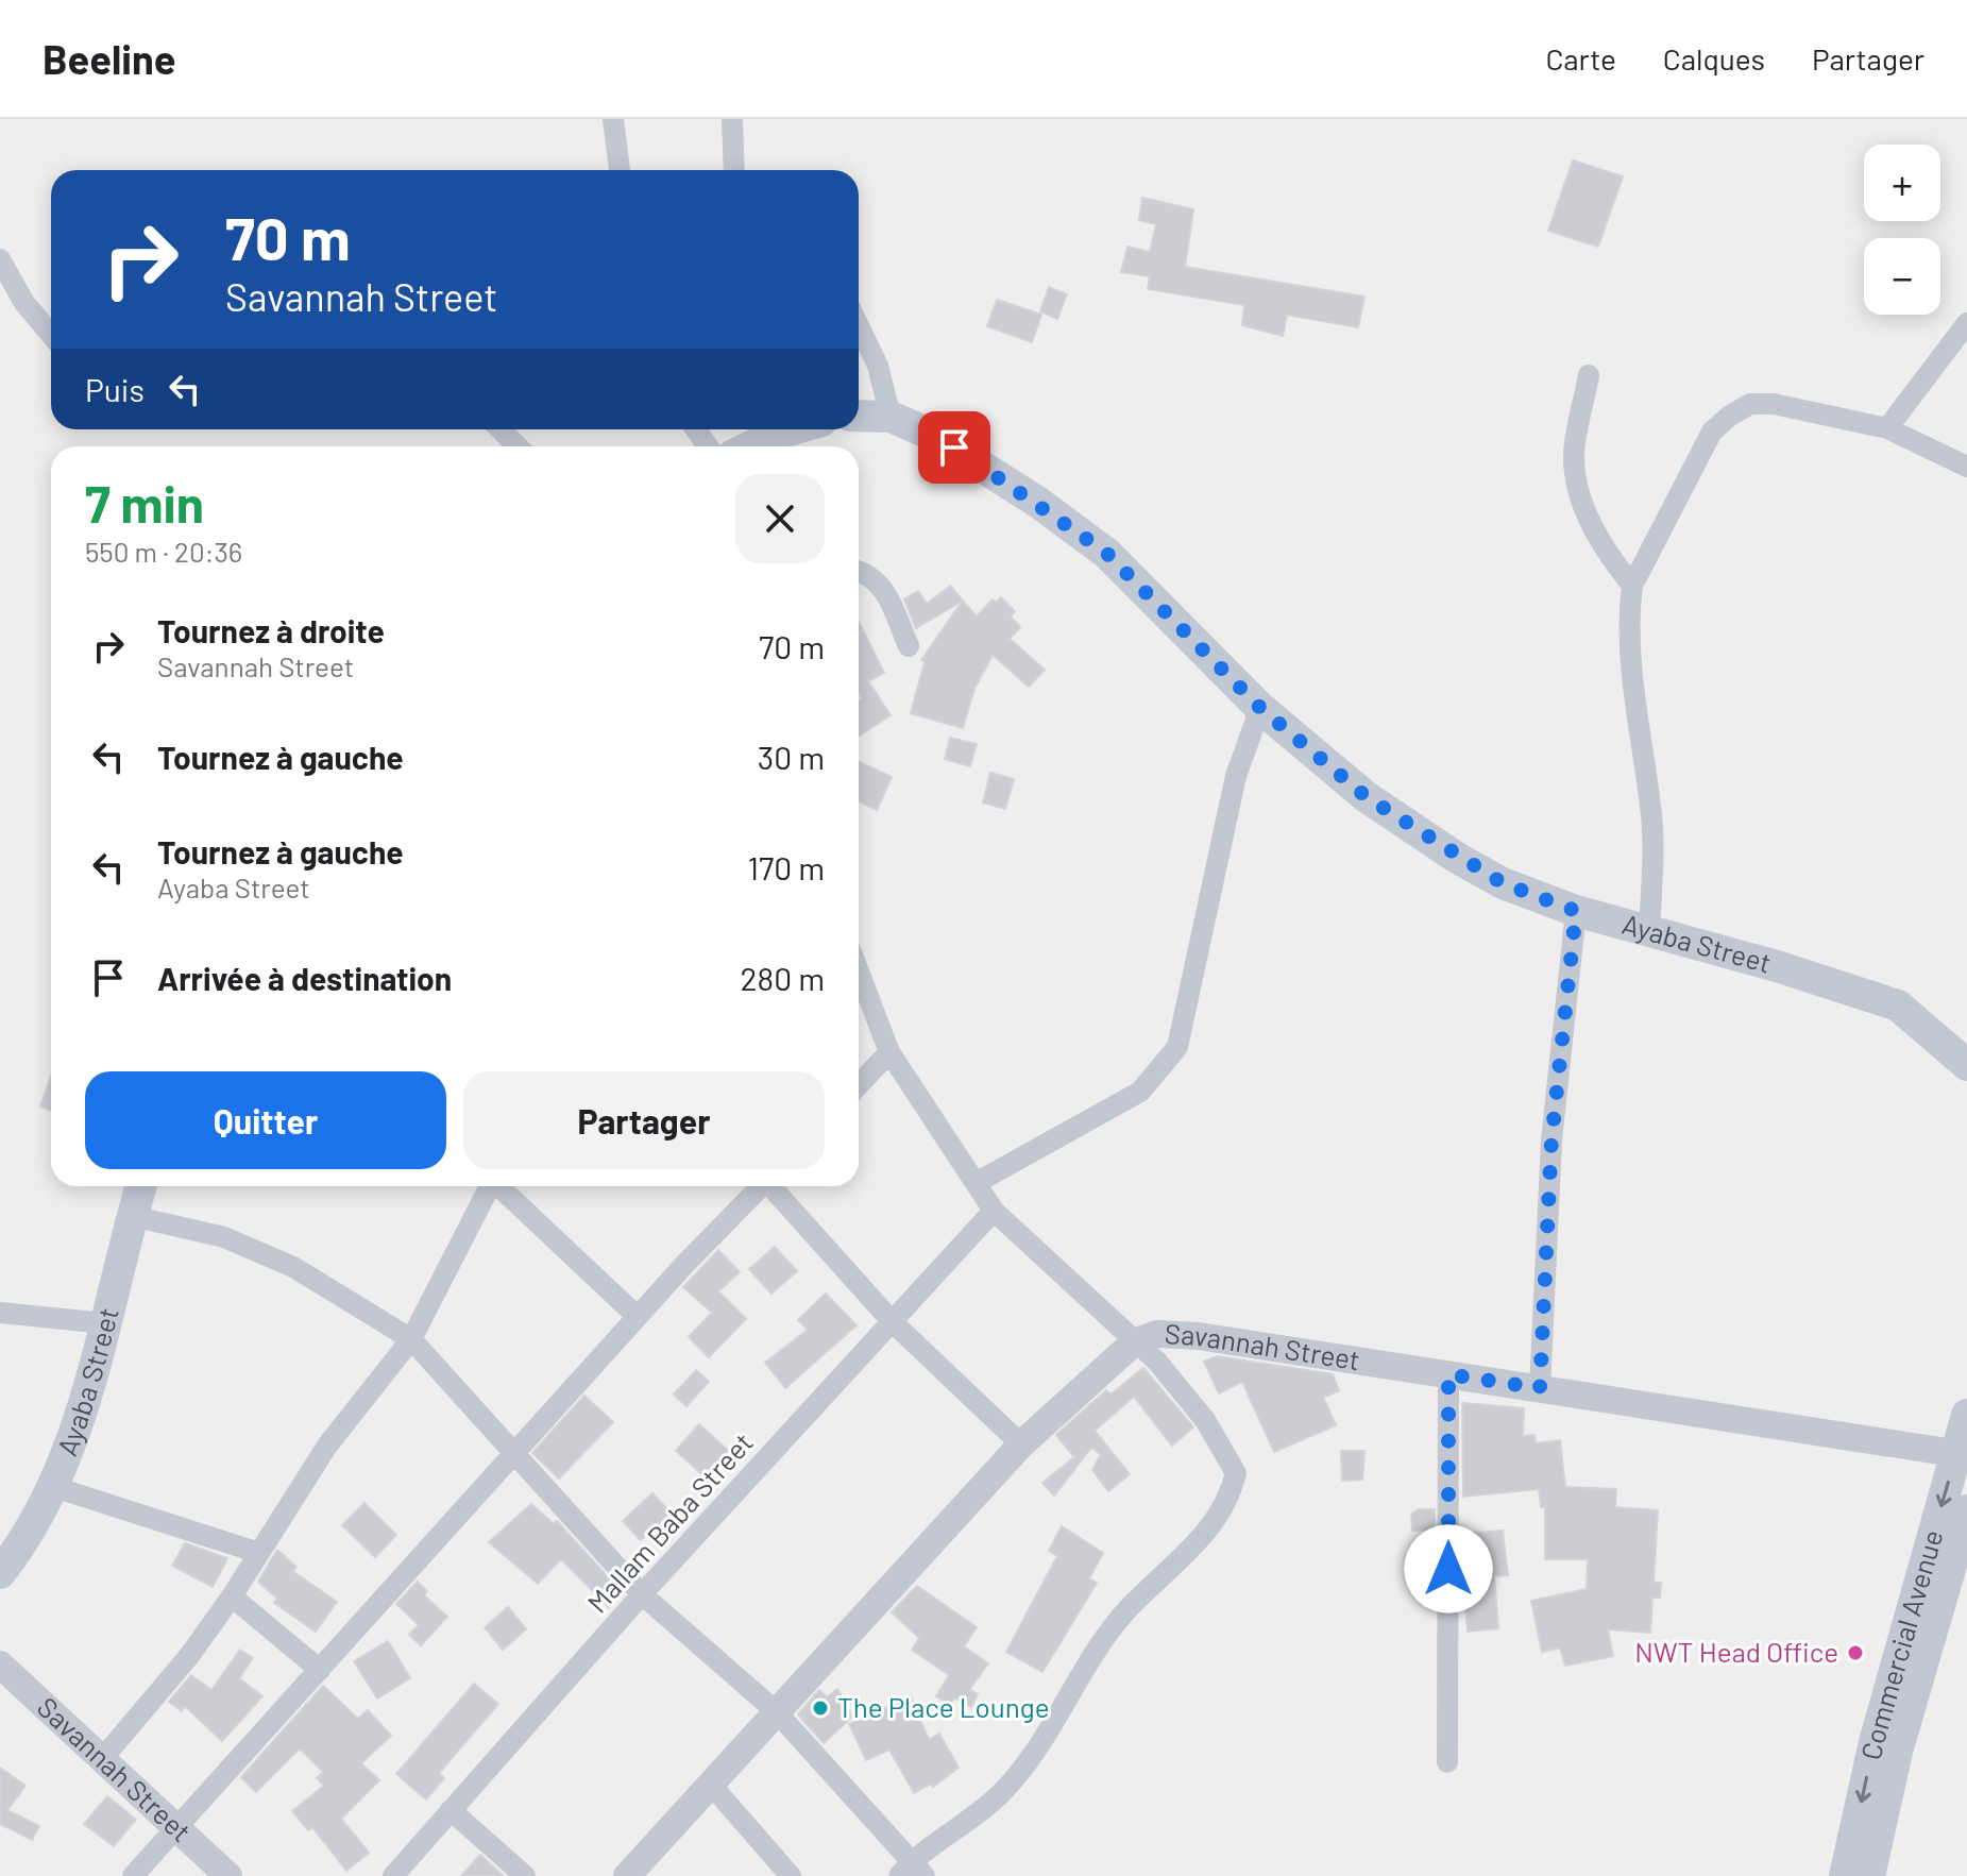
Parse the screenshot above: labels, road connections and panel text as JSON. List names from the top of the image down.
{
  "streets": {
    "main road": ["Ayaba Street", "Commercial Avenue"],
    "street": ["Savannah Street", "Mallam Baba Street"]
  },
  "crossings": [
    ["Savannah Street", "Commercial Avenue"]
  ],
  "places": ["NWT Head Office", "The Place Lounge"],
  "page": {
    "header": "Beeline",
    "nav": ["Carte", "Calques", "Partager"],
    "map_buttons": ["+", "−"],
    "turn": ["70 m", "Savannah Street"],
    "then": "Puis",
    "heading": ["7 min", "550 m · 20:36"],
    "list": [
      {
        "name": "Tournez à droite",
        "note": "Savannah Street",
        "value": "70 m"
      },
      {
        "name": "Tournez à gauche",
        "value": "30 m"
      },
      {
        "name": "Tournez à gauche",
        "note": "Ayaba Street",
        "value": "170 m"
      },
      {
        "name": "Arrivée à destination",
        "value": "280 m"
      }
    ],
    "buttons": ["Quitter", "Partager"]
  }
}
